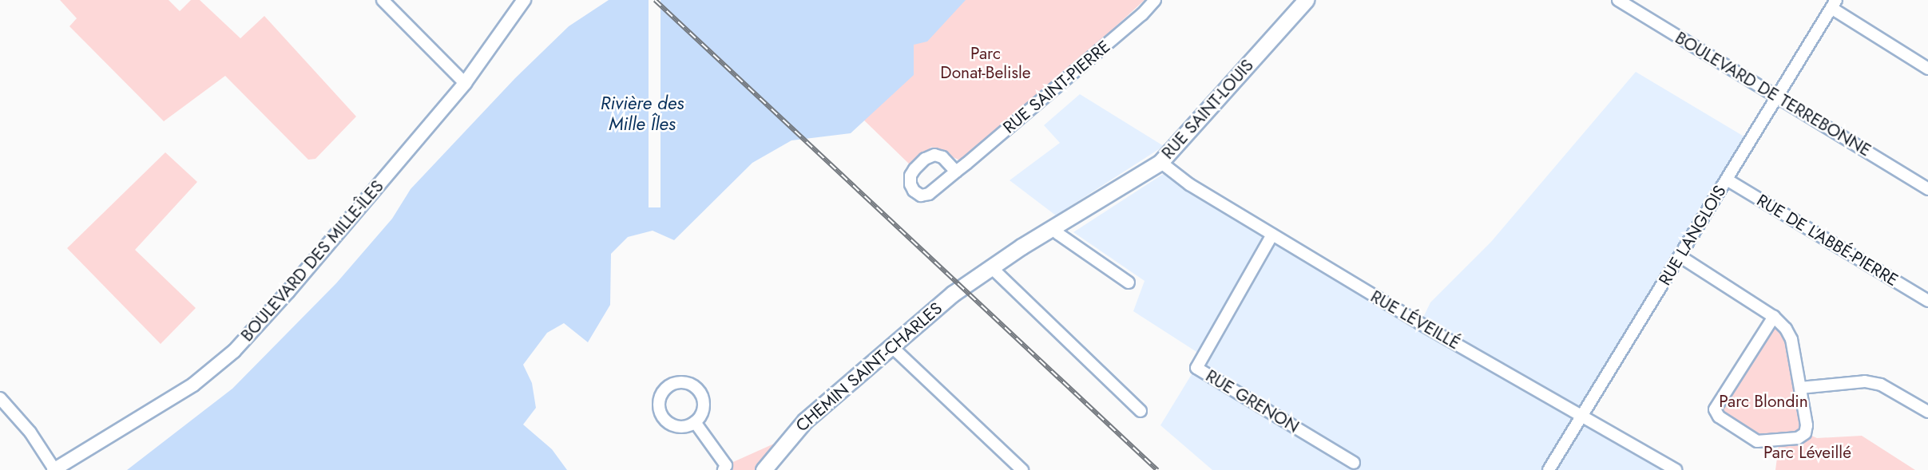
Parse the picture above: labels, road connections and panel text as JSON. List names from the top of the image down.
{
  "streets": {
    "main road": ["RUE SAINT-LOUIS", "CHEMIN SAINT-CHARLES"],
    "street": [
      "RUE SAINT-PIERRE",
      "BOULEVARD DE TERREBONNE",
      "RUE LANGLOIS",
      "RUE DE L'ABBÉ-PIERRE",
      "BOULEVARD DES MILLE-ÎLES",
      "RUE LÉVEILLÉ",
      "RUE GRENON"
    ]
  },
  "crossings": [
    ["BOULEVARD DE TERREBONNE", "RUE LANGLOIS"],
    ["RUE SAINT-LOUIS", "RUE LÉVEILLÉ"],
    ["RUE SAINT-LOUIS", "CHEMIN SAINT-CHARLES"],
    ["RUE LANGLOIS", "RUE DE L'ABBÉ-PIERRE"],
    ["RUE LANGLOIS", "RUE LÉVEILLÉ"],
    ["RUE LÉVEILLÉ", "RUE GRENON"]
  ],
  "water": ["Rivière des Mille Îles"],
  "parks": ["Parc Donat-Belisle", "Parc Blondin", "Parc Léveillé"]
}
